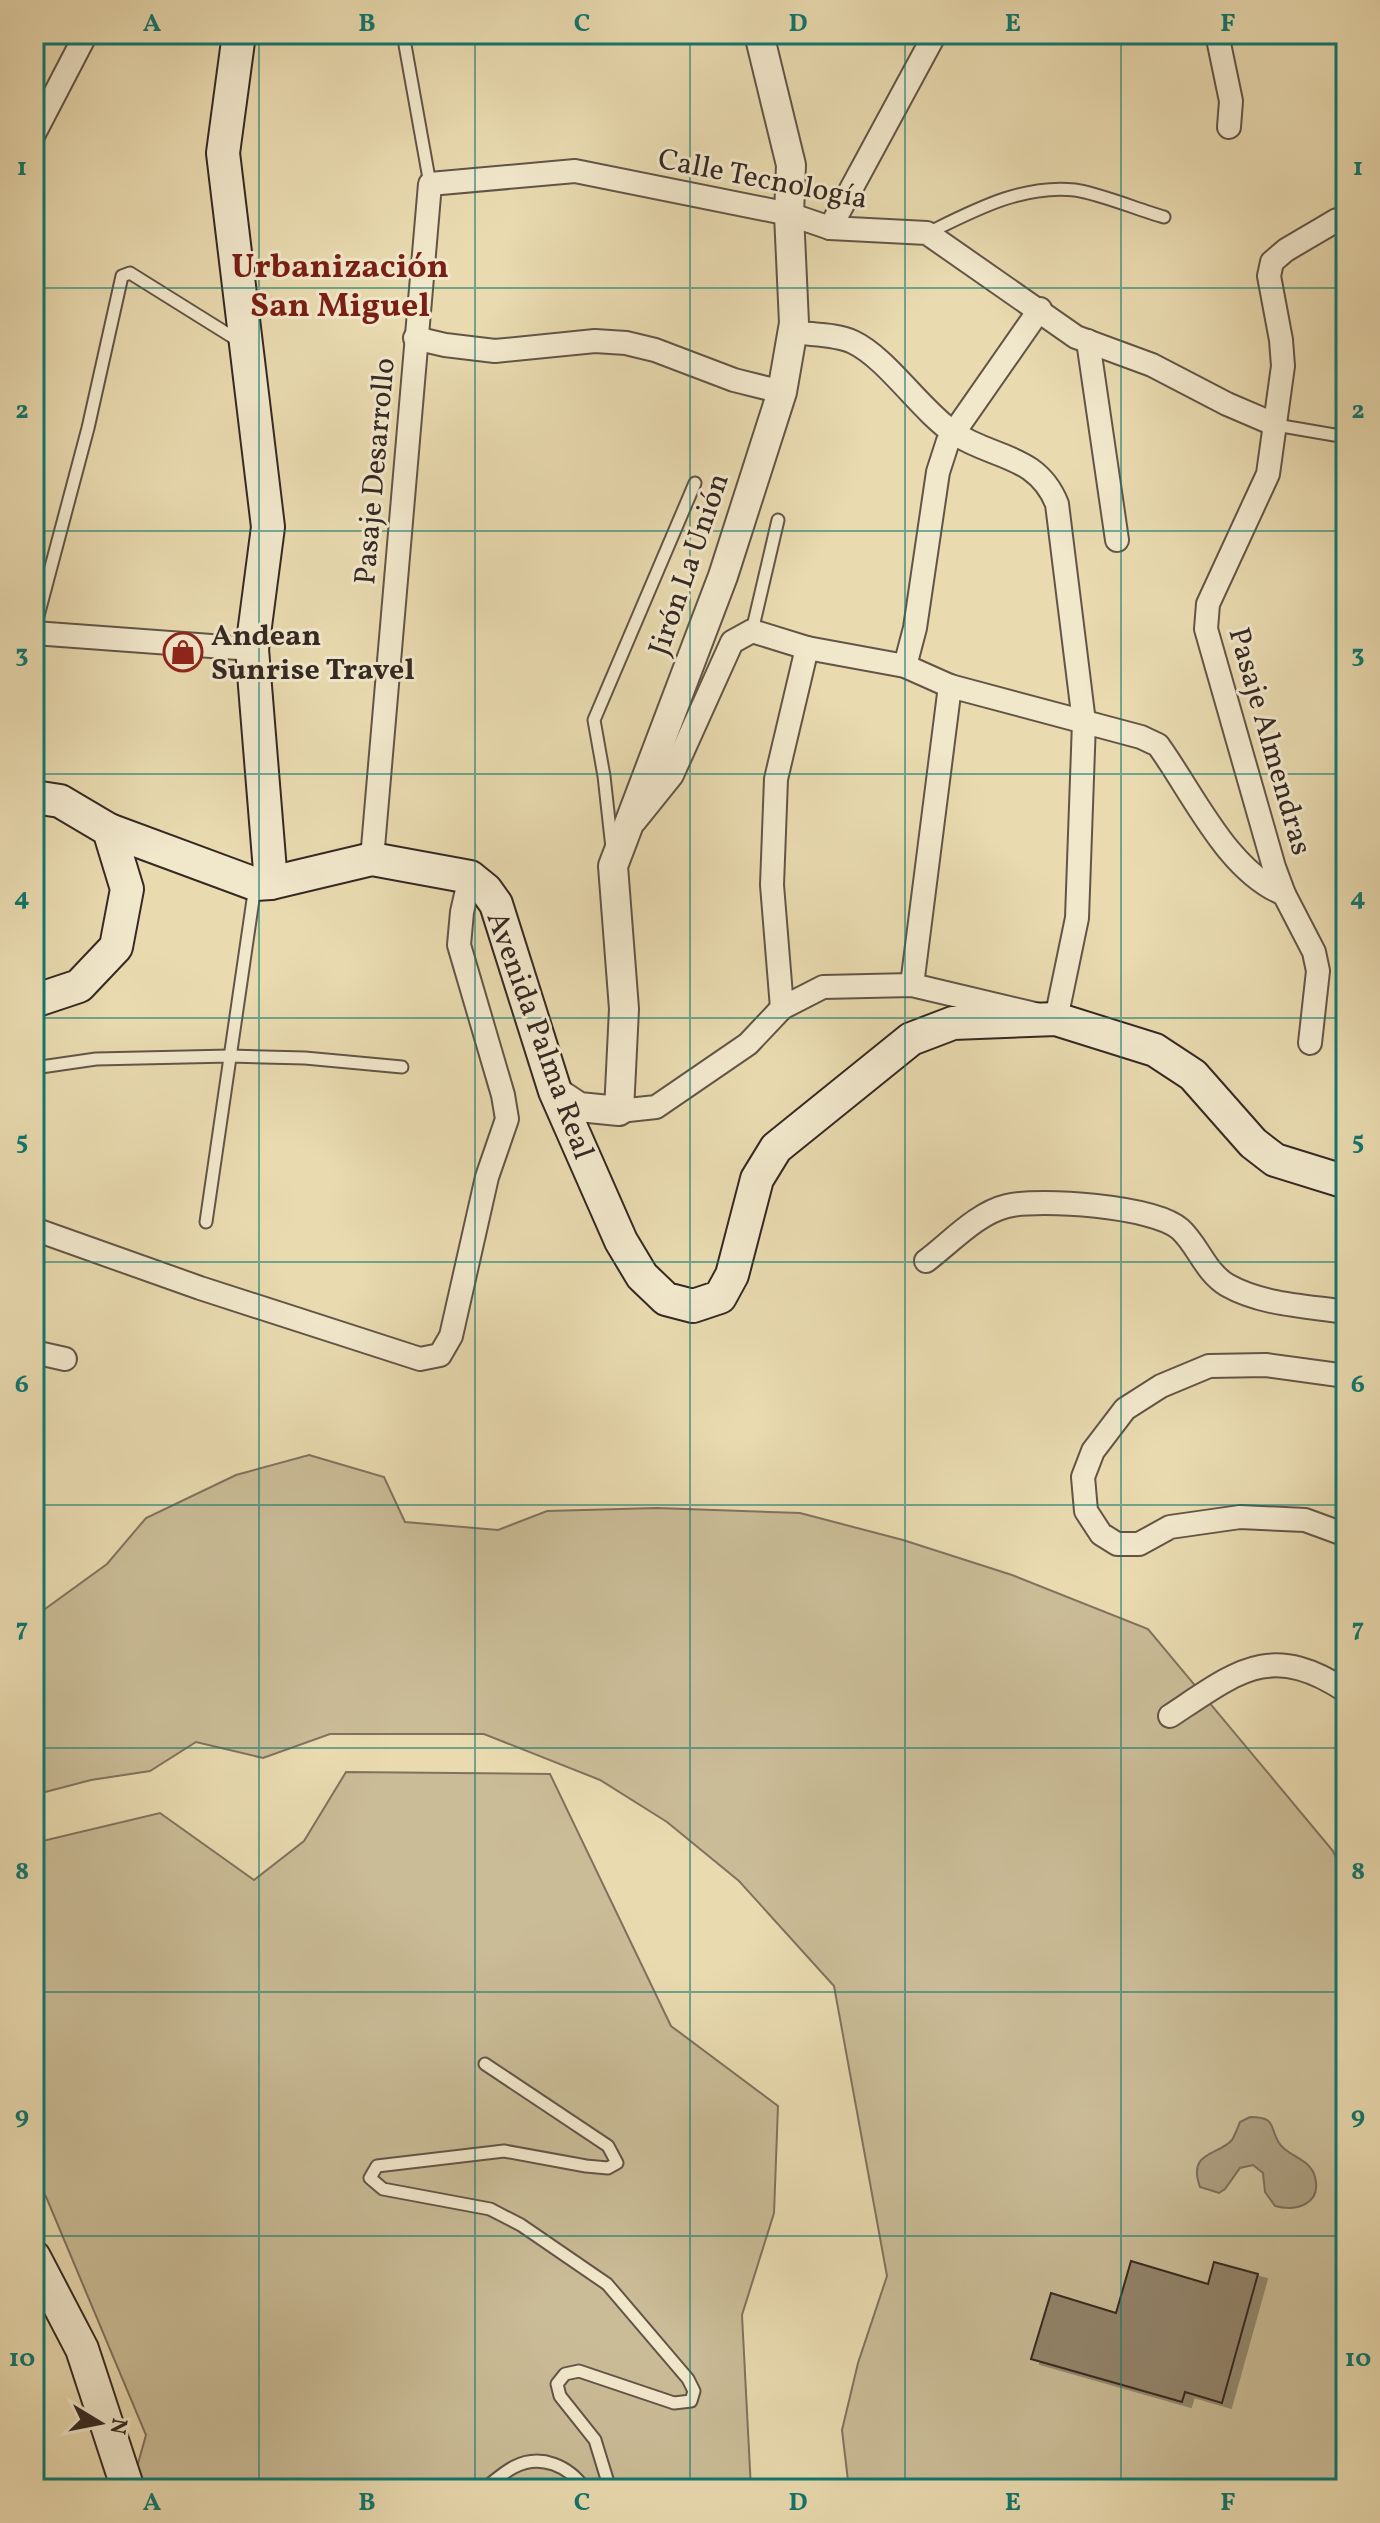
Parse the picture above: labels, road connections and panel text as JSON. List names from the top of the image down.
{
  "streets": {
    "main road": ["Avenida Palma Real"],
    "street": [
      "Calle Tecnología",
      "Pasaje Desarrollo",
      "Jirón La Unión",
      "Pasaje Almendras"
    ]
  },
  "crossings": [
    ["Calle Tecnología", "Pasaje Desarrollo"],
    ["Calle Tecnología", "Jirón La Unión"],
    ["Pasaje Desarrollo", "Avenida Palma Real"]
  ],
  "districts": ["Urbanización San Miguel"],
  "places": {
    "shop": ["Andean Sunrise Travel"]
  },
  "north": "right",
  "grid": {
    "columns": [
      "A",
      "B",
      "C",
      "D",
      "E",
      "F"
    ],
    "rows": [
      "1",
      "2",
      "3",
      "4",
      "5",
      "6",
      "7",
      "8",
      "9",
      "10"
    ]
  }
}
